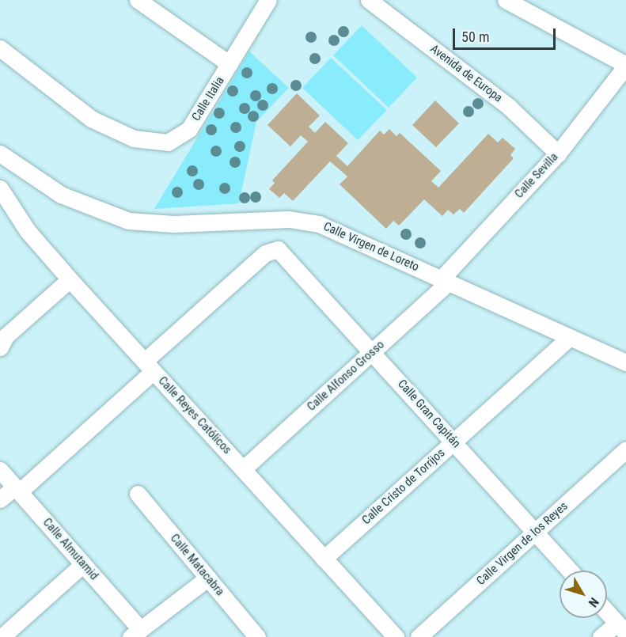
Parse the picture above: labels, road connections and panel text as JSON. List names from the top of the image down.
{
  "streets": {
    "street": [
      "Avenida de Europa",
      "Calle Italia",
      "Calle Sevilla",
      "Calle Virgen de Loreto",
      "Calle Alfonso Grosso",
      "Calle Gran Capitán",
      "Calle Reyes Católicos",
      "Calle Cristo de Torrijos",
      "Calle Virgen de los Reyes",
      "Calle Almutamid",
      "Calle Matacabra"
    ]
  },
  "crossings": [
    ["Avenida de Europa", "Calle Sevilla"],
    ["Calle Sevilla", "Calle Virgen de Loreto"],
    ["Calle Sevilla", "Calle Alfonso Grosso"],
    ["Calle Virgen de Loreto", "Calle Alfonso Grosso"],
    ["Calle Virgen de Loreto", "Calle Cristo de Torrijos"],
    ["Calle Alfonso Grosso", "Calle Gran Capitán"],
    ["Calle Alfonso Grosso", "Calle Reyes Católicos"],
    ["Calle Gran Capitán", "Calle Reyes Católicos"],
    ["Calle Gran Capitán", "Calle Cristo de Torrijos"],
    ["Calle Gran Capitán", "Calle Virgen de los Reyes"],
    ["Calle Reyes Católicos", "Calle Cristo de Torrijos"]
  ],
  "scale_bar": "50 m",
  "north": "bottom right"
}
